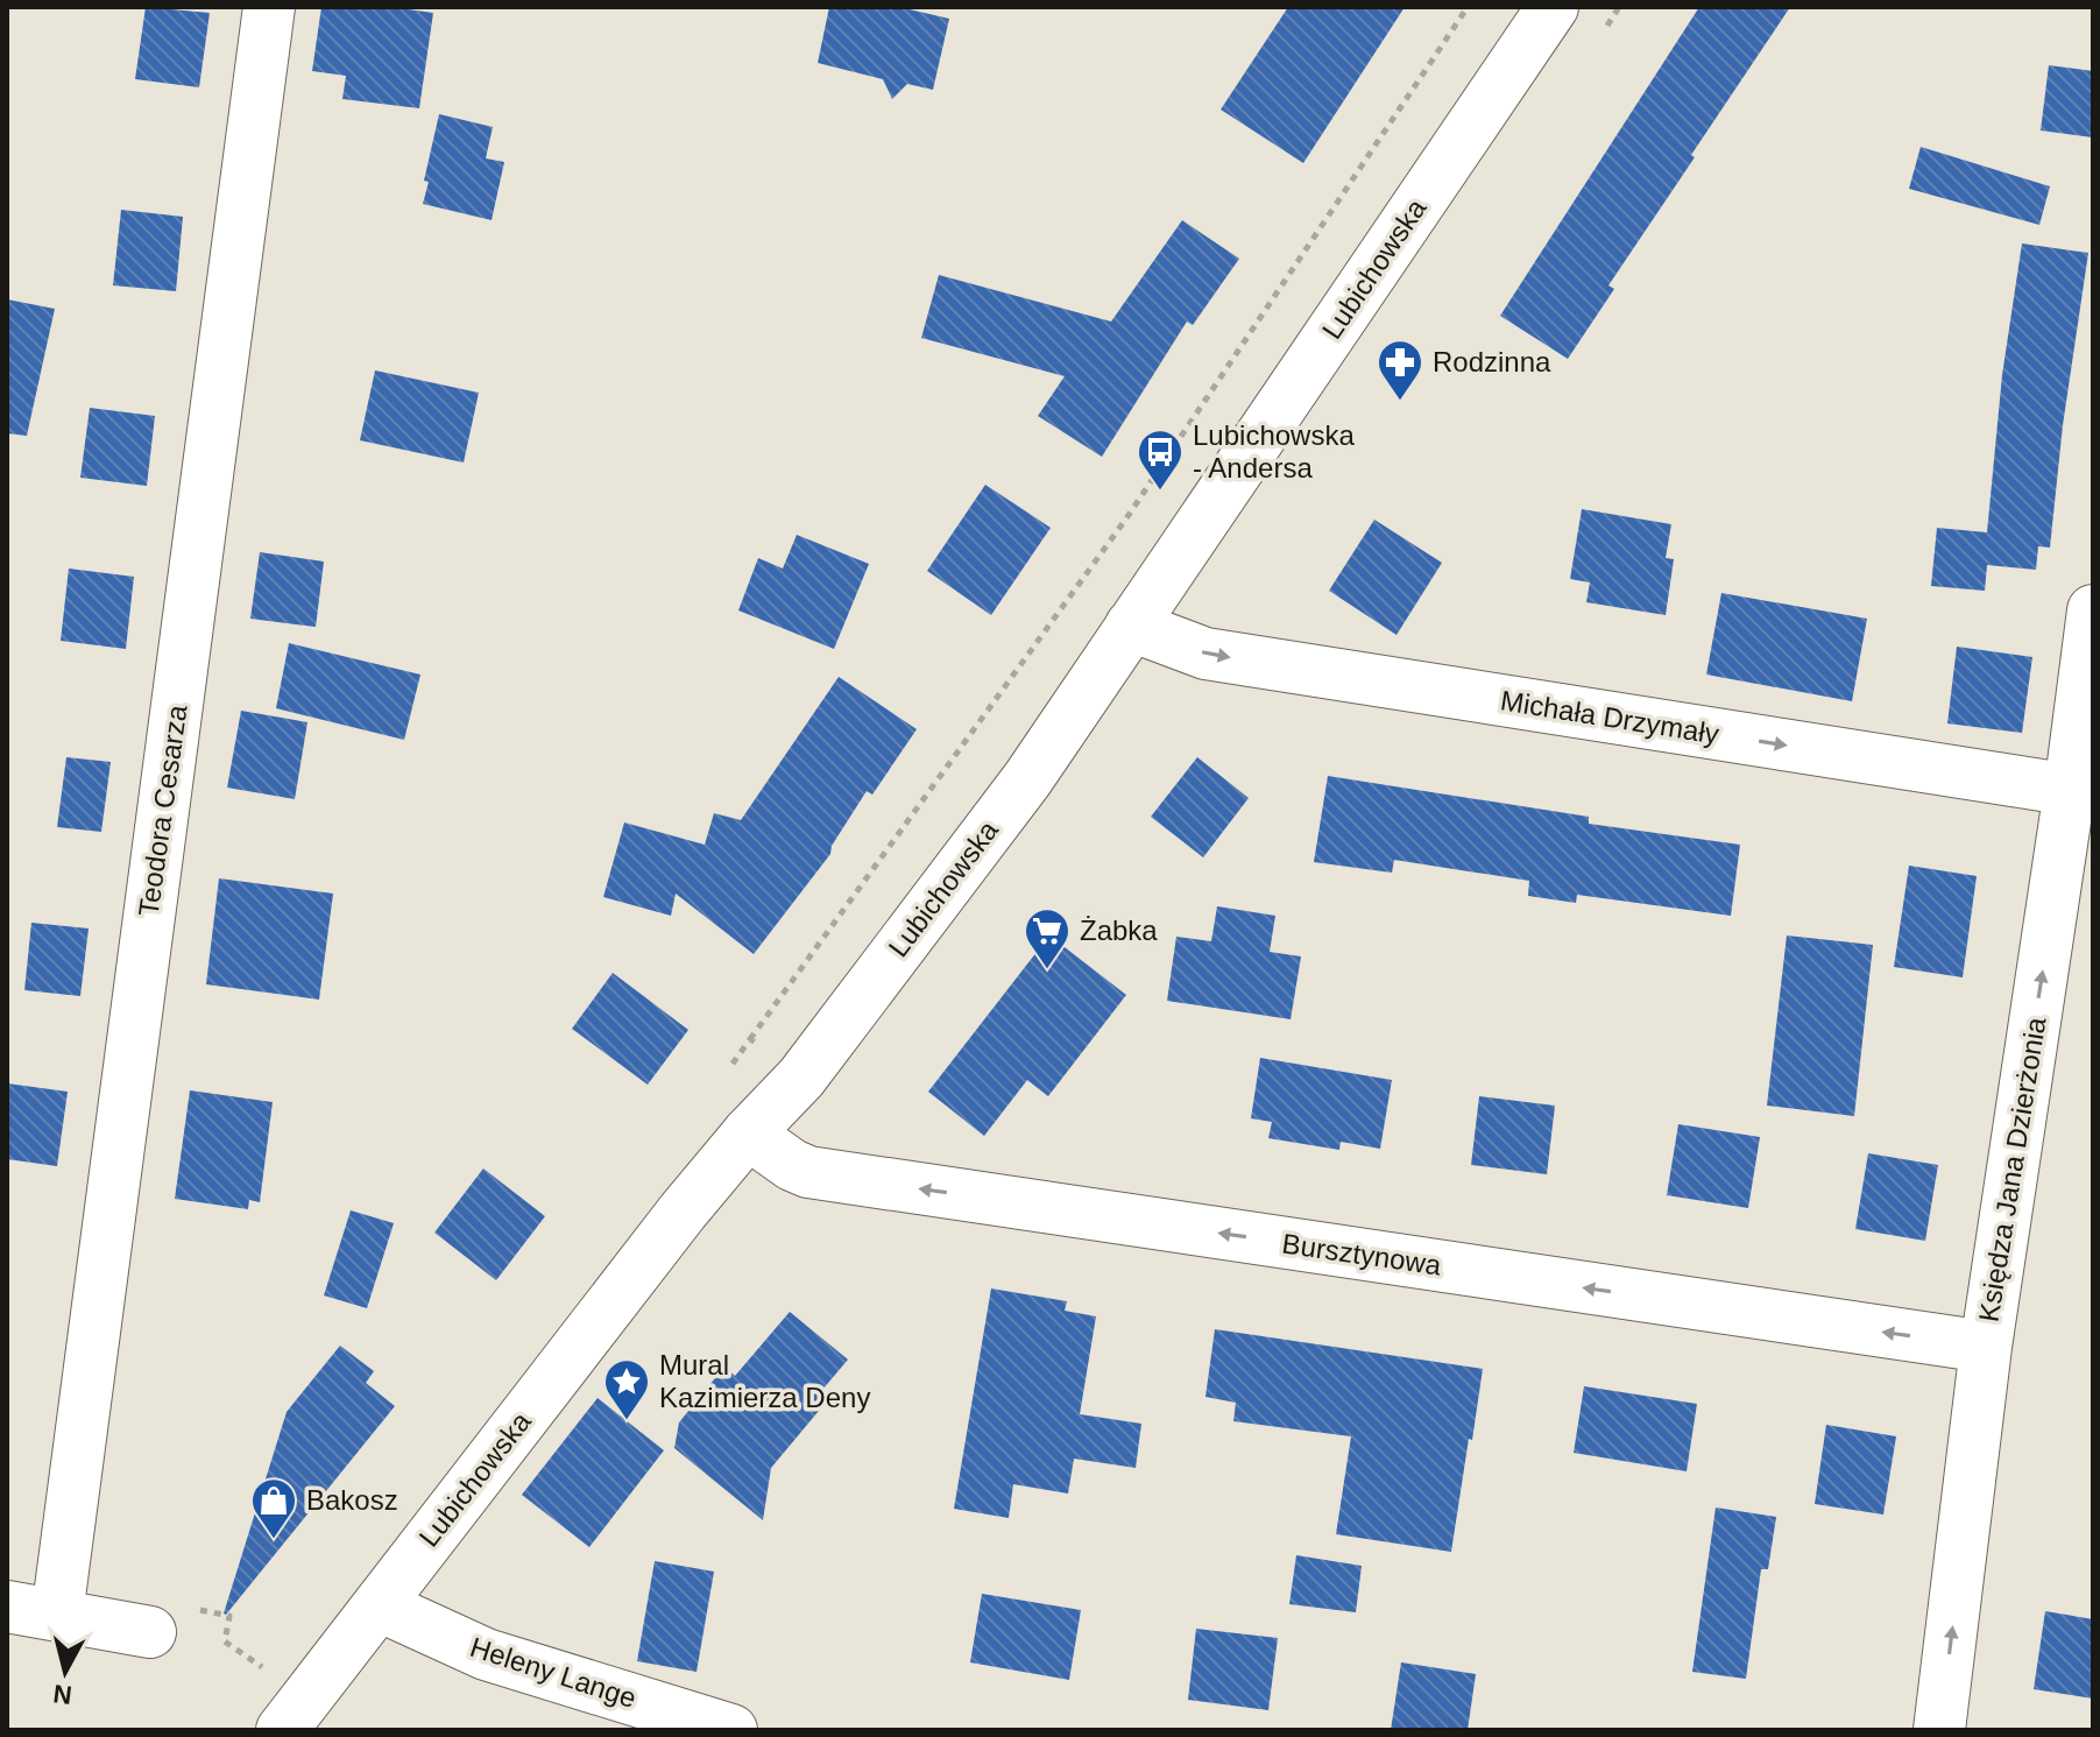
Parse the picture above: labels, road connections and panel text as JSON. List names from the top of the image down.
{
  "streets": {
    "street": [
      "Lubichowska",
      "Michała Drzymały",
      "Teodora Cesarza",
      "Księdza Jana Dzierżonia",
      "Bursztynowa",
      "Heleny Lange"
    ]
  },
  "crossings": [
    ["Lubichowska", "Michała Drzymały"],
    ["Lubichowska", "Bursztynowa"],
    ["Lubichowska", "Heleny Lange"],
    ["Michała Drzymały", "Księdza Jana Dzierżonia"],
    ["Księdza Jana Dzierżonia", "Bursztynowa"]
  ],
  "one_way": ["Michała Drzymały", "Księdza Jana Dzierżonia", "Bursztynowa"],
  "places": {
    "pharmacy": ["Rodzinna"],
    "bus stop": ["Lubichowska - Andersa"],
    "supermarket": ["Żabka"],
    "place": ["Mural Kazimierza Deny"],
    "shop": ["Bakosz"]
  },
  "north": "bottom"
}
